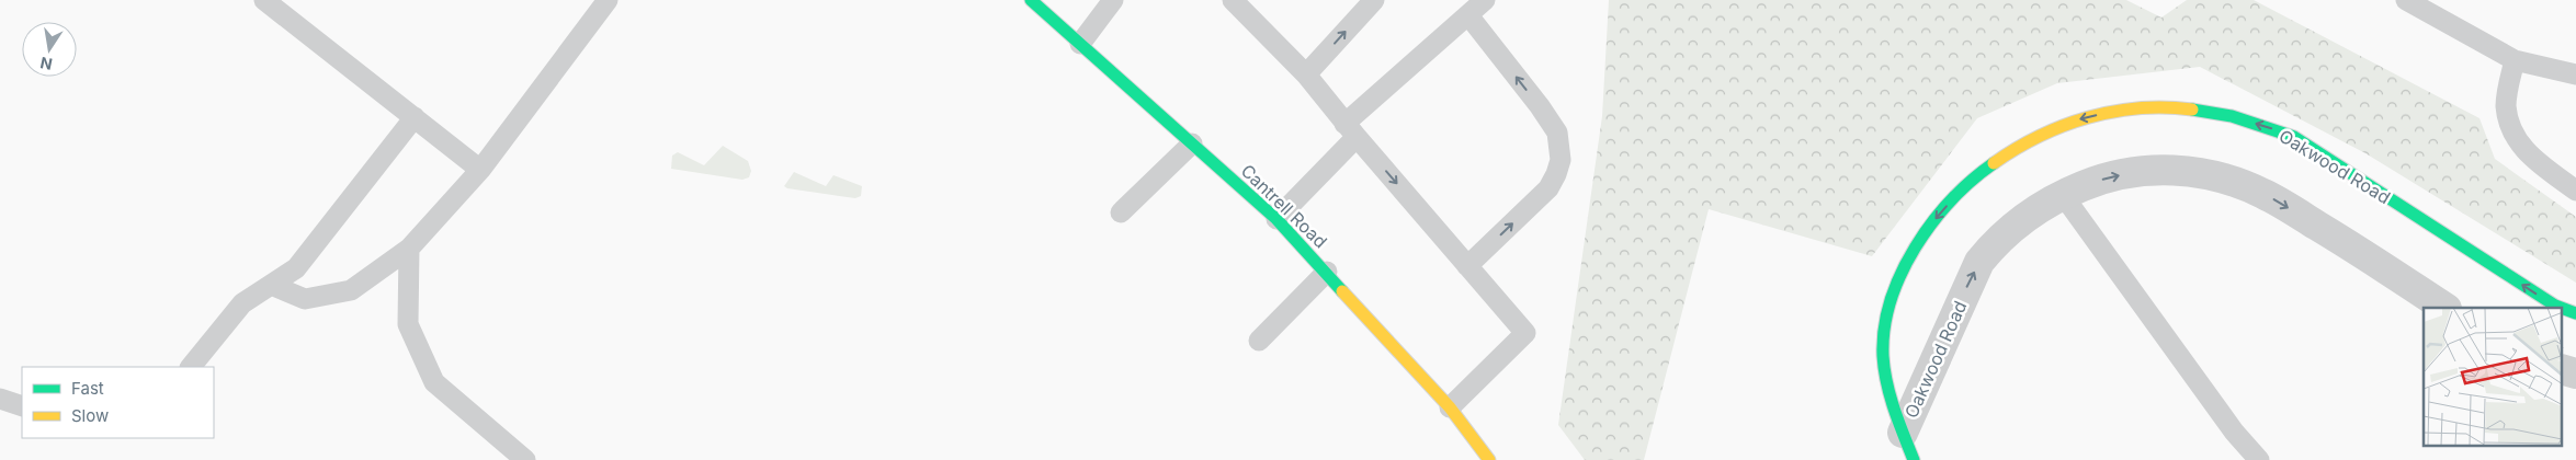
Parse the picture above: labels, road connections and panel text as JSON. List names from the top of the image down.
{
  "streets": {
    "street": ["Oakwood Road", "Cantrell Road"]
  },
  "legend": ["Fast", "Slow"],
  "north": "bottom"
}
